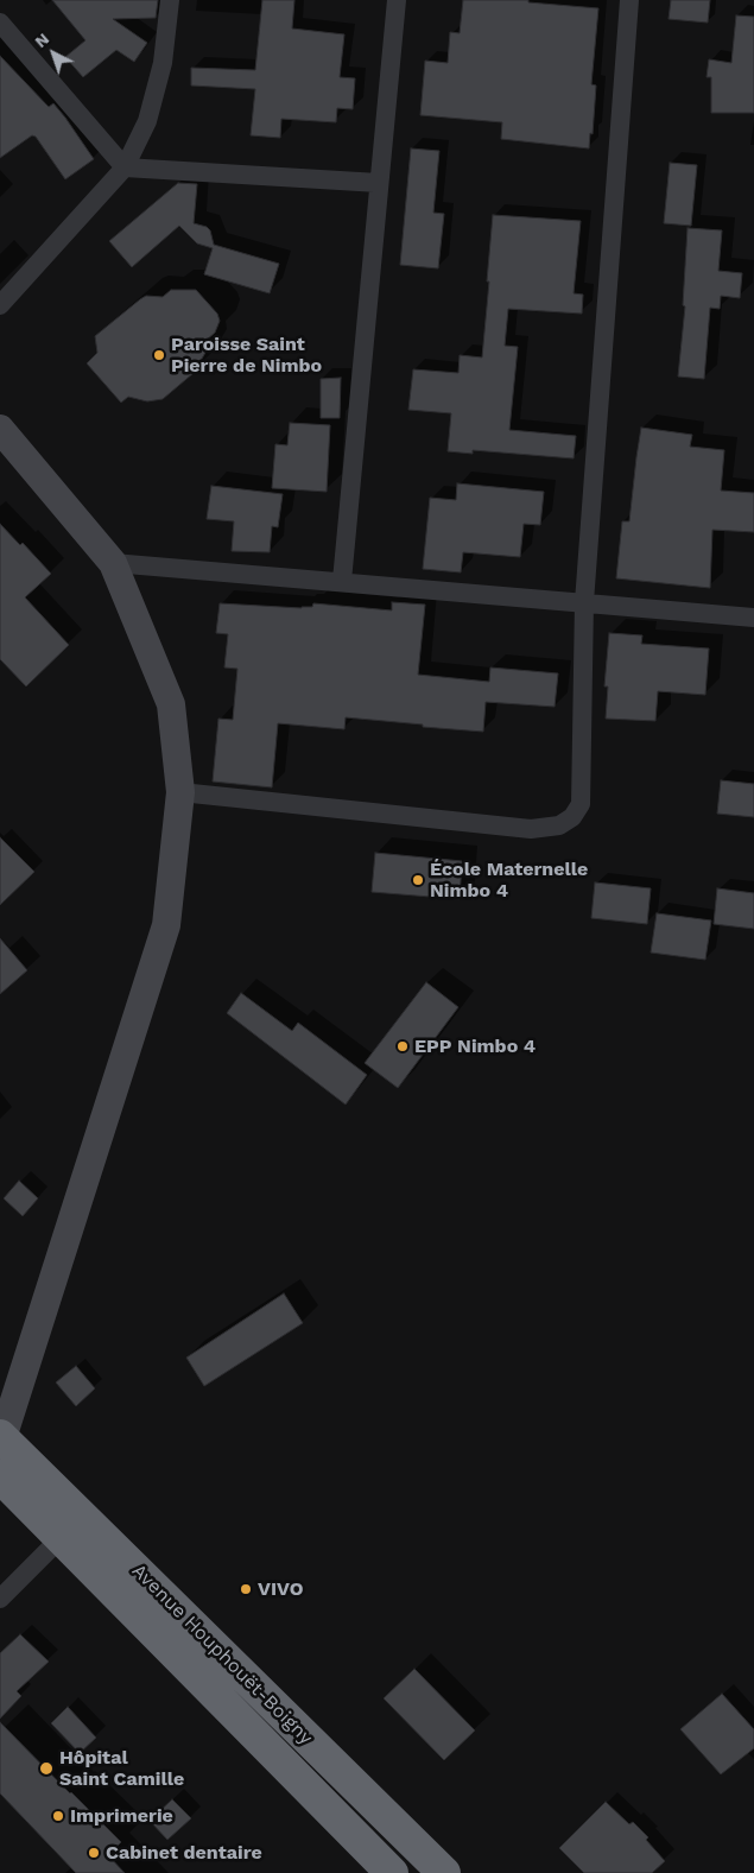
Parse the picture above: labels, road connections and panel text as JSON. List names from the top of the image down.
{
  "streets": {
    "highway": ["Avenue Houphouët-Boigny"]
  },
  "places": [
    "Paroisse Saint Pierre de Nimbo",
    "École Maternelle Nimbo 4",
    "EPP Nimbo 4",
    "VIVO",
    "Hôpital Saint Camille",
    "Imprimerie",
    "Cabinet dentaire"
  ],
  "north": "top left"
}
